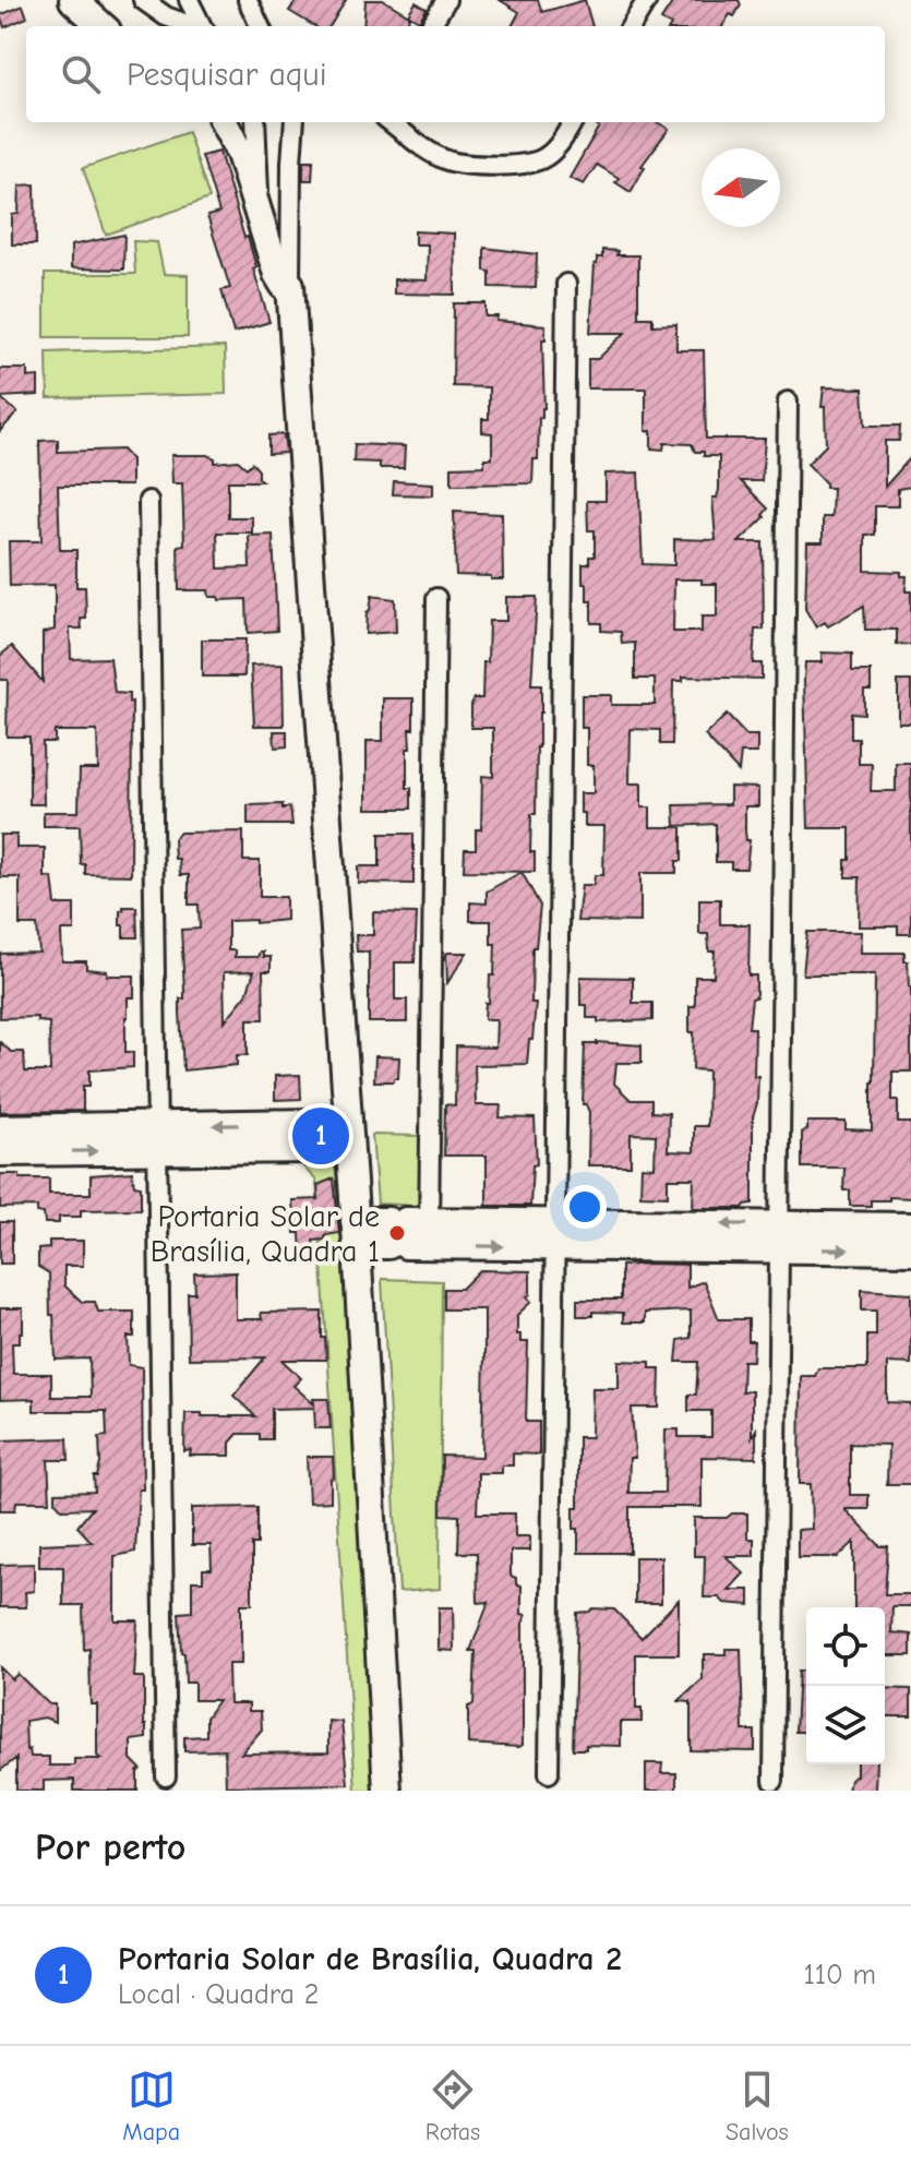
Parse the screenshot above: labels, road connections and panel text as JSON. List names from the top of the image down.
{
  "places": ["Portaria Solar de Brasília, Quadra 1"],
  "north": "left",
  "page": {
    "search": "Pesquisar aqui",
    "pins": "1",
    "heading": "Por perto",
    "list": [
      {
        "mark": "1",
        "name": "Portaria Solar de Brasília, Quadra 2",
        "note": "Local · Quadra 2",
        "value": "110 m"
      }
    ],
    "nav": ["Mapa", "Rotas", "Salvos"]
  }
}
